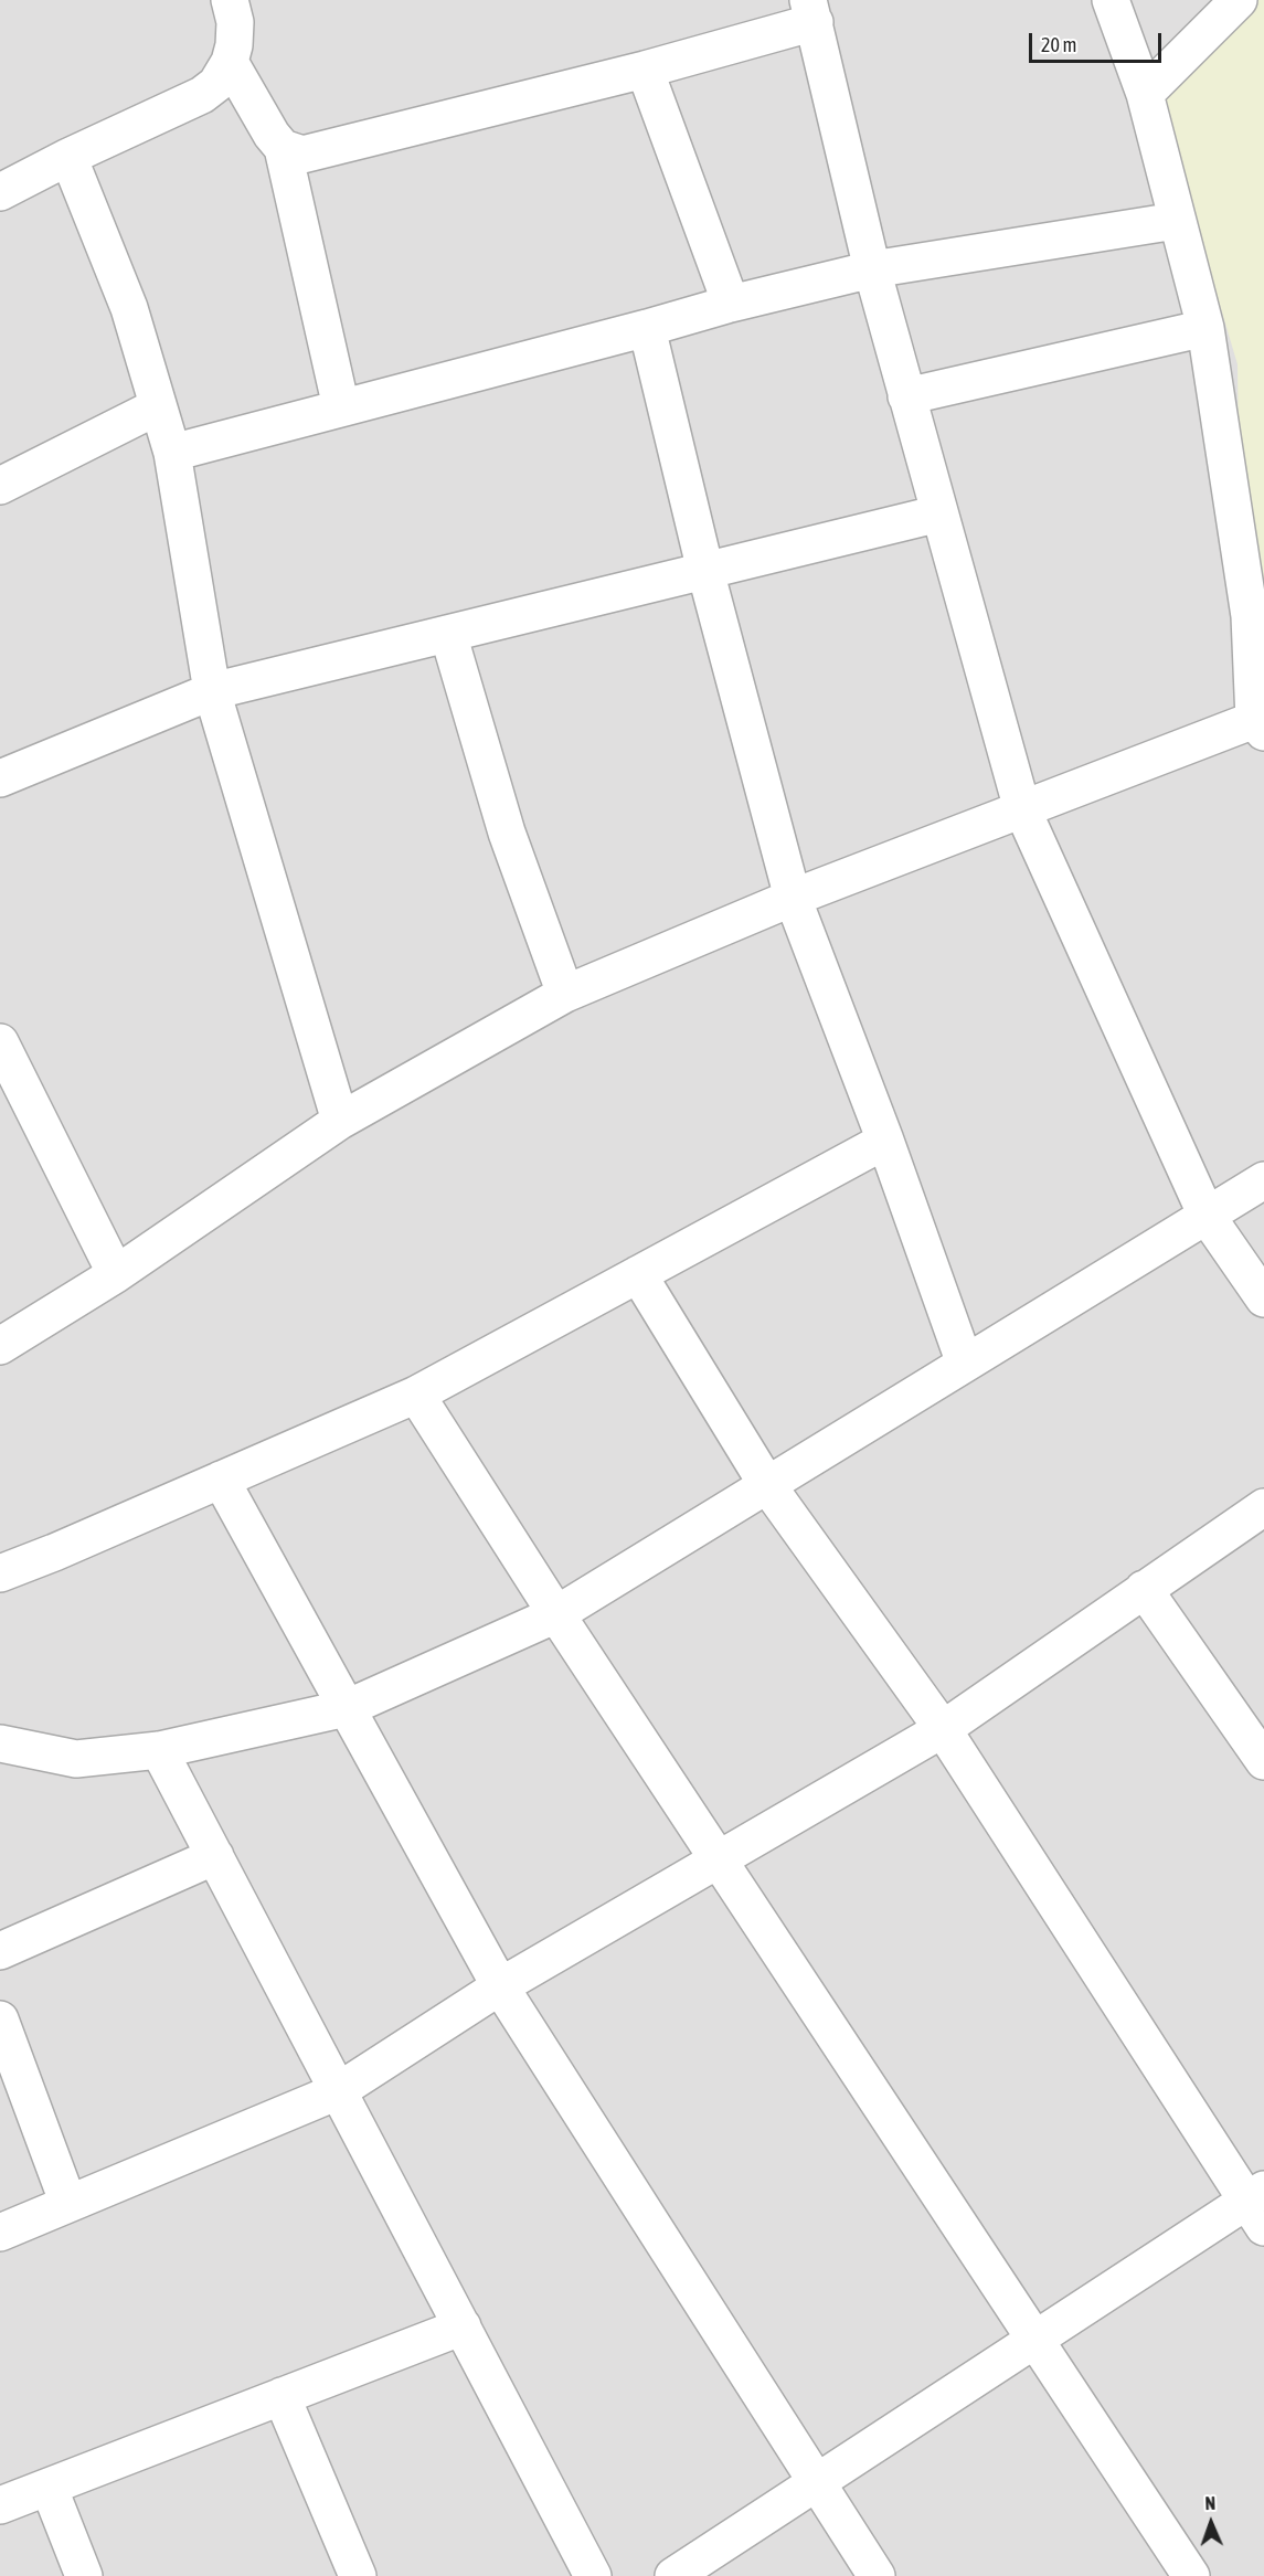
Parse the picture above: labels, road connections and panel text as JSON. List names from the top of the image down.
{
  "scale_bar": "20 m",
  "north": "top"
}
